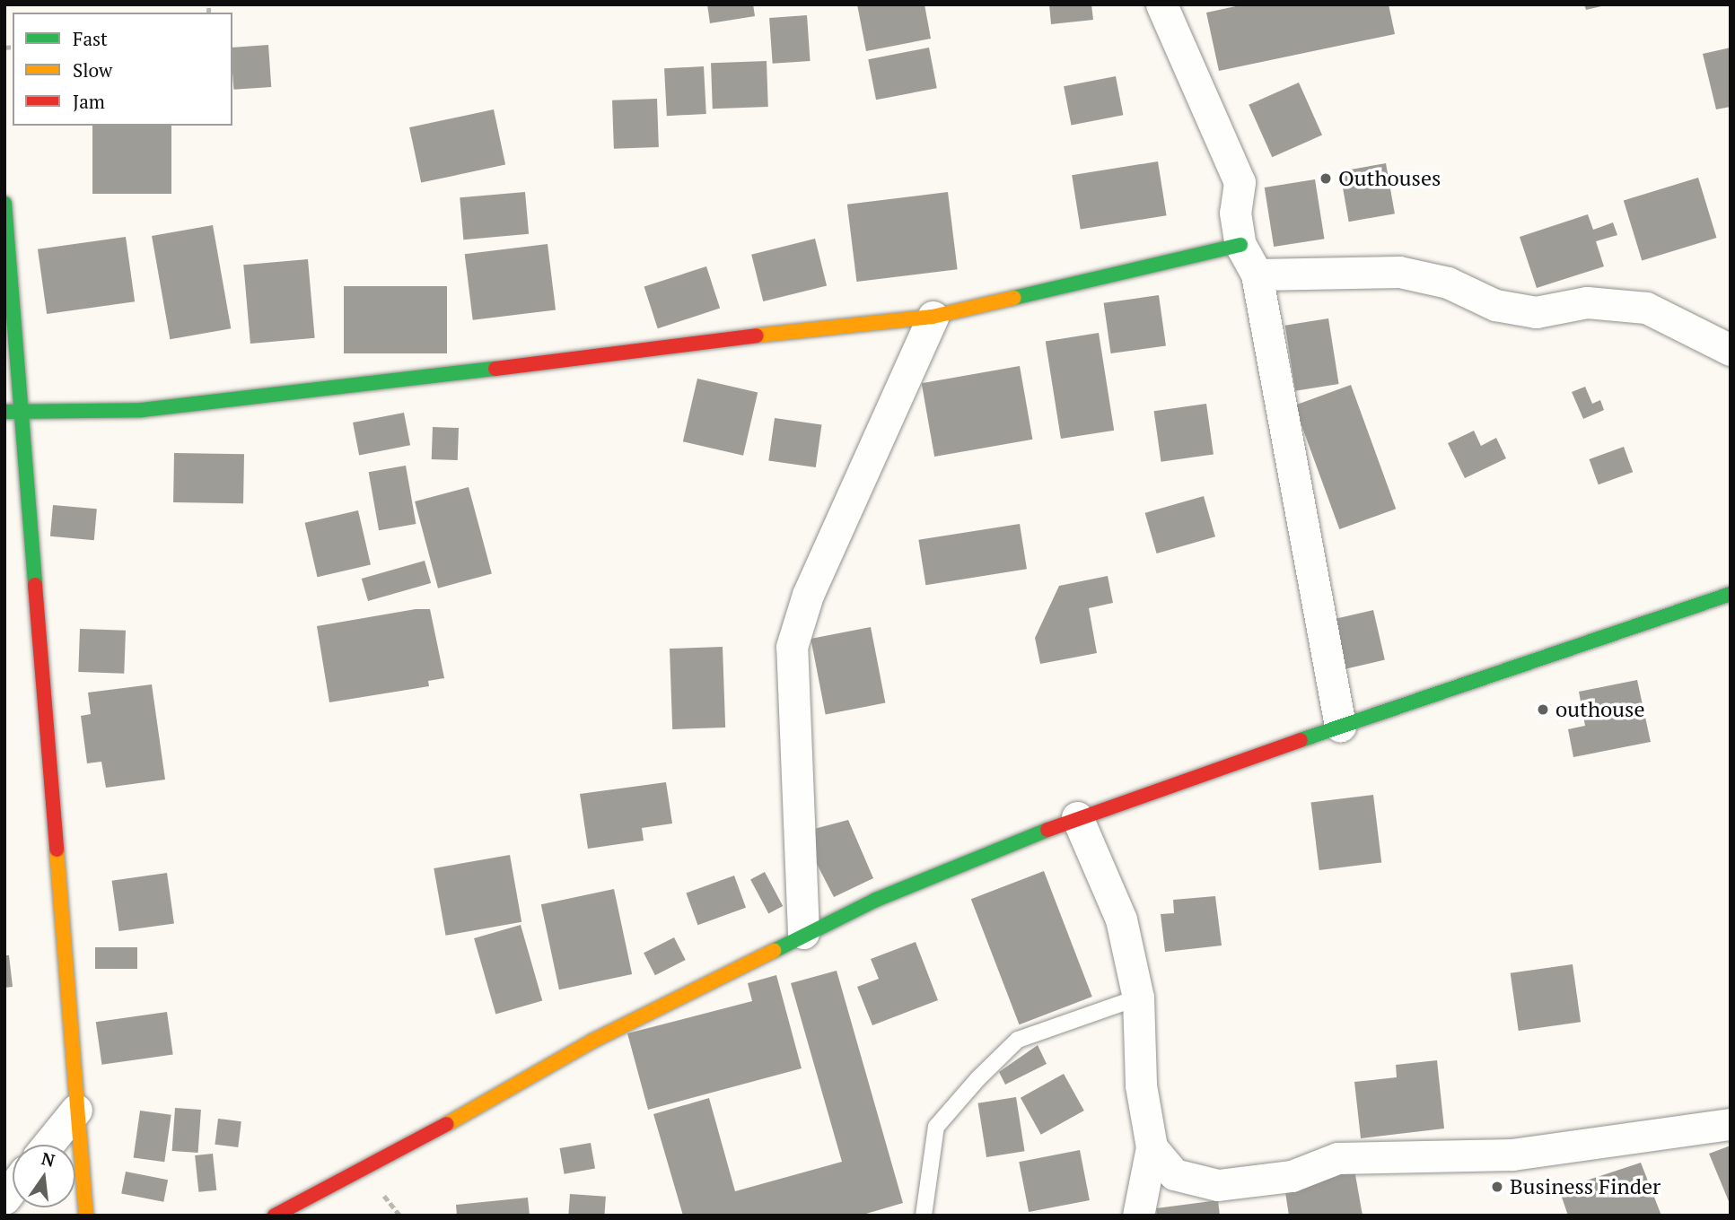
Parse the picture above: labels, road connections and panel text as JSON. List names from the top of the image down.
{
  "places": ["Outhouses", "outhouse", "Business Finder"],
  "legend": ["Fast", "Slow", "Jam"],
  "north": "top"
}
